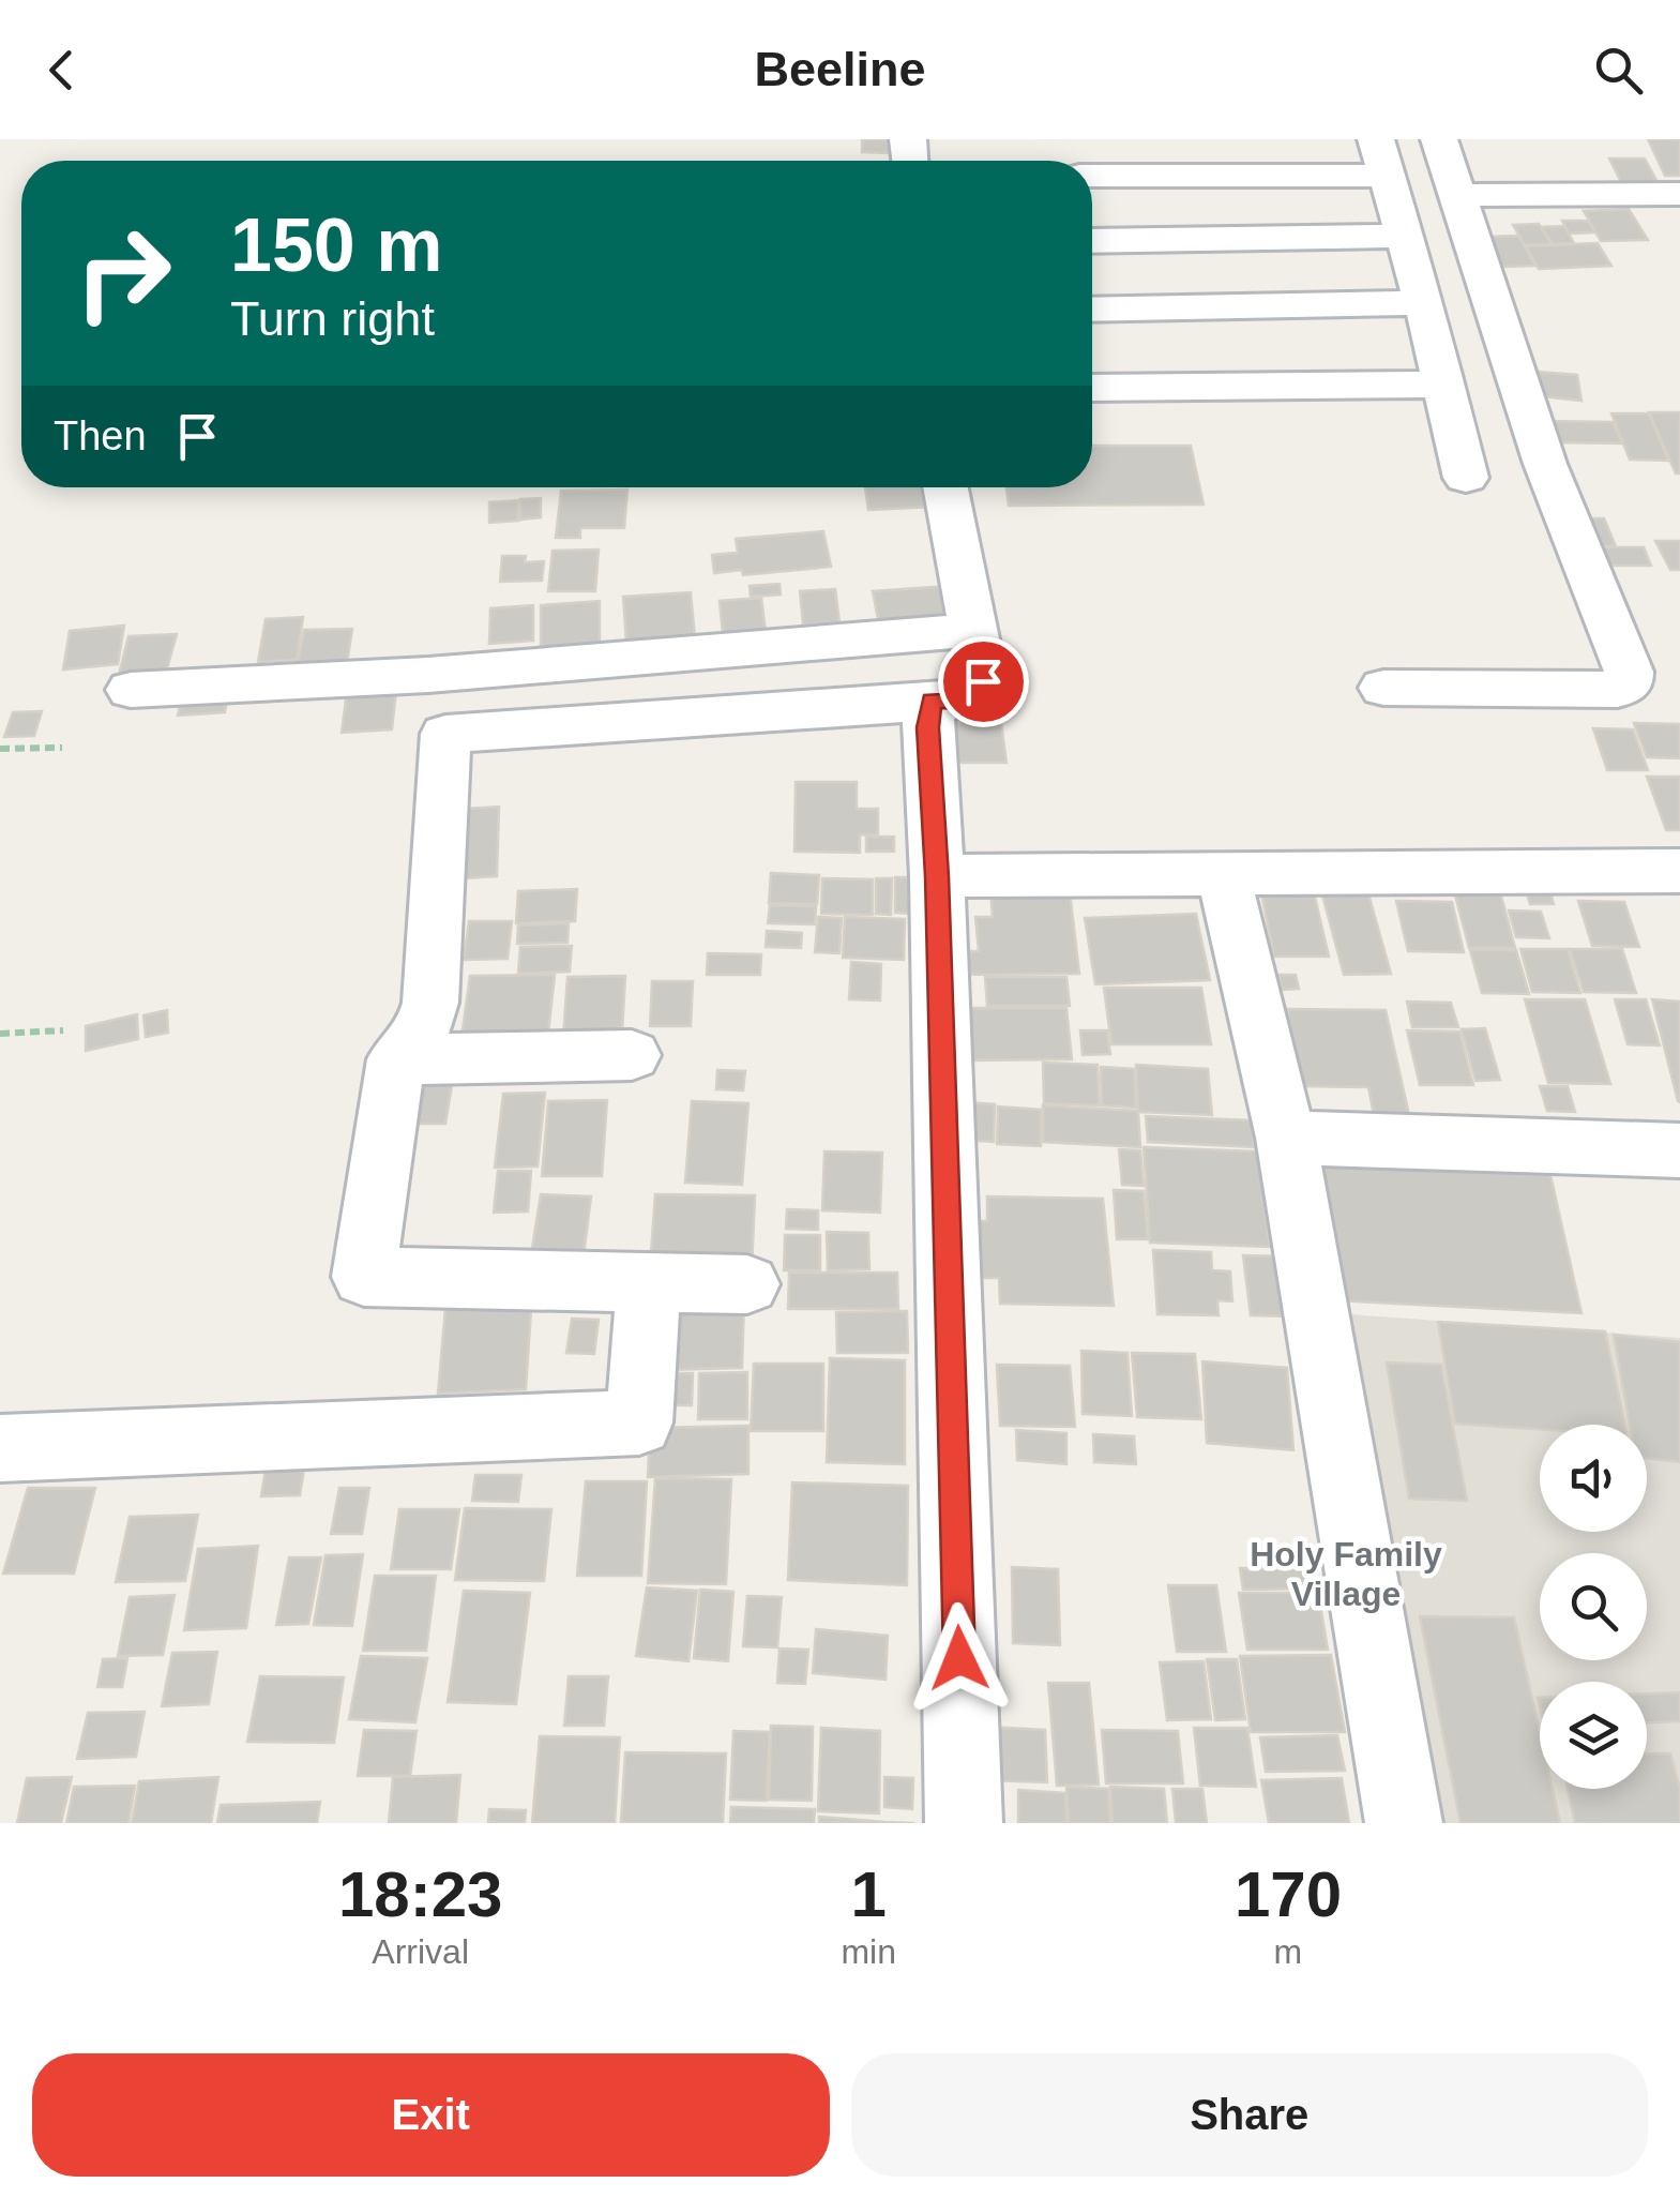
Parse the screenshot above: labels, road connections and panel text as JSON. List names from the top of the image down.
{
  "districts": ["Holy Family Village"],
  "page": {
    "header": "Beeline",
    "turn": ["150 m", "Turn right"],
    "then": "Then",
    "eta": [
      "18:23",
      "Arrival",
      "1",
      "min",
      "170",
      "m"
    ],
    "buttons": ["Exit", "Share"]
  }
}
